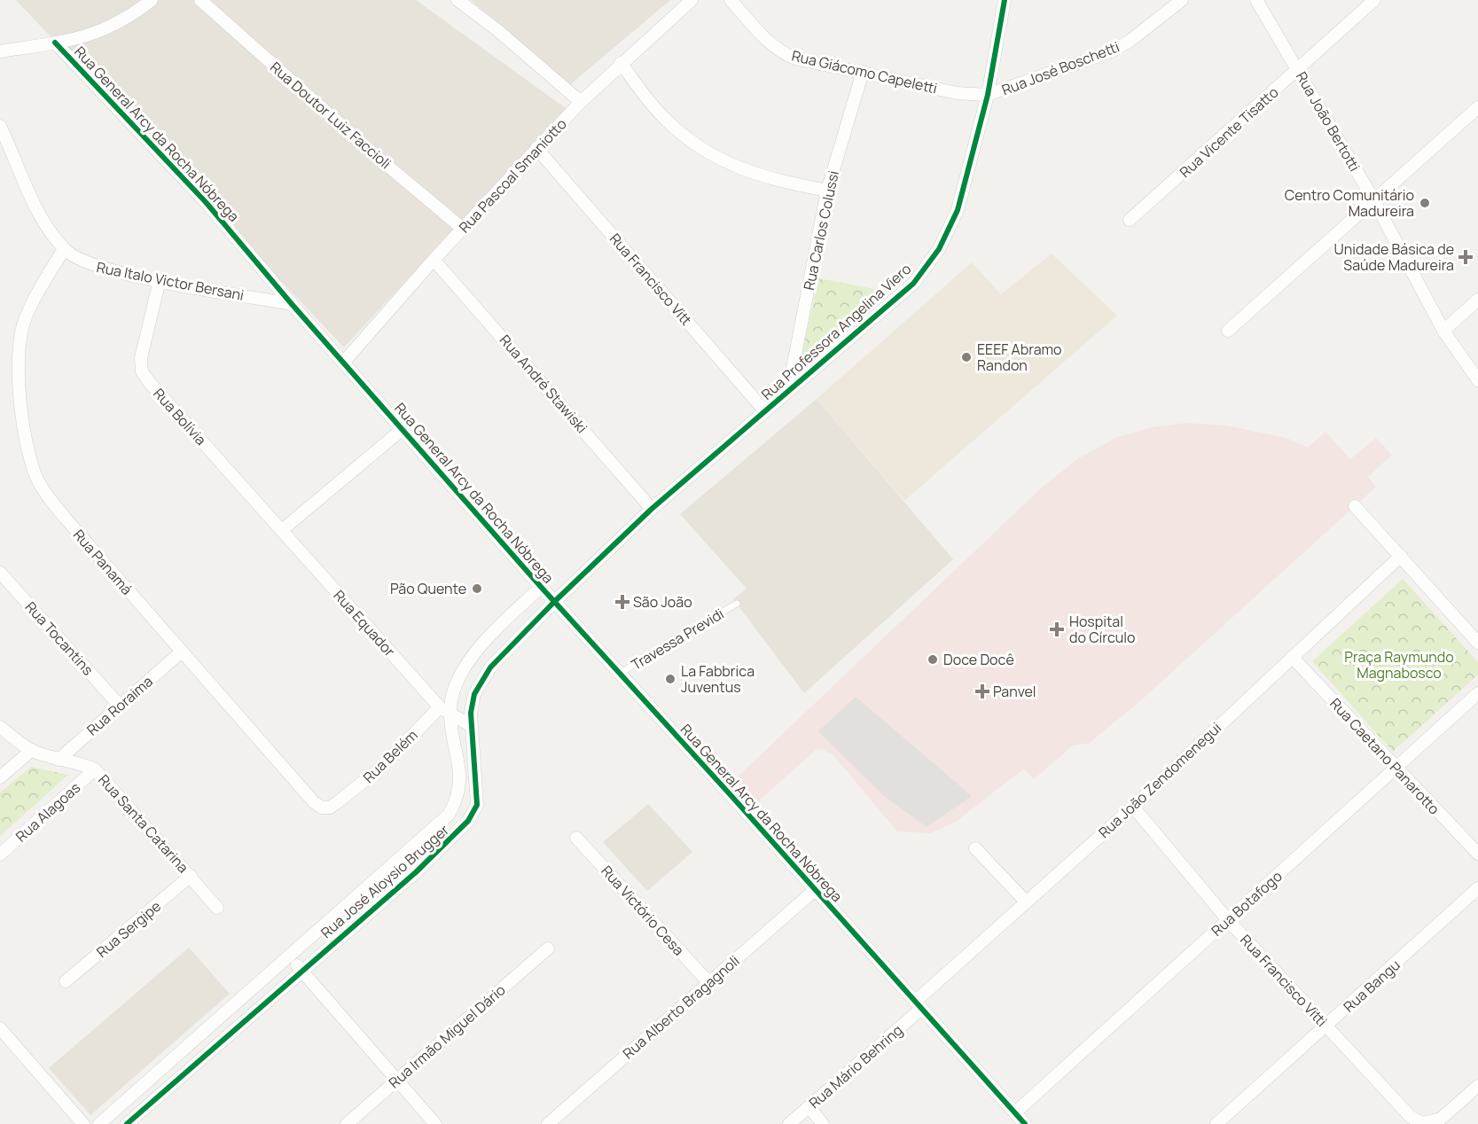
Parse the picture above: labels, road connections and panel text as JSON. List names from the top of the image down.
{
  "streets": {
    "street": [
      "Rua José Boschetti",
      "Rua Giácomo Capeletti",
      "Rua Doutor Luiz Faccioli",
      "Rua João Bertotti",
      "Rua Vicente Tisatto",
      "Rua General Arcy da Rocha Nóbrega",
      "Rua Pascoal Smaniotto",
      "Rua Carlos Colussi",
      "Rua Francisco Vitt",
      "Rua Italo Victor Bersani",
      "Rua Professora Angelina Viero",
      "Rua André Stawiski",
      "Rua Bolívia",
      "Rua Panamá",
      "Rua Equador",
      "Rua Tocantins",
      "Rua Roraima",
      "Rua Belém",
      "Rua Caetano Panarotto",
      "Rua João Zendomenegui",
      "Rua Alagoas",
      "Rua Santa Catarina",
      "Rua José Aloysio Brugger",
      "Rua Botafogo",
      "Rua Victório Cesa",
      "Rua Sergipe",
      "Rua Francisco Vitti",
      "Rua Bangu",
      "Rua Alberto Bragagnoli",
      "Rua Irmão Miguel Dário",
      "Rua Mário Behring"
    ],
    "lane": ["Travessa Previdi"]
  },
  "crossings": [
    ["Rua José Boschetti", "Rua Giácomo Capeletti"],
    ["Rua José Boschetti", "Rua Professora Angelina Viero"],
    ["Rua Giácomo Capeletti", "Rua Carlos Colussi"],
    ["Rua Giácomo Capeletti", "Rua Professora Angelina Viero"],
    ["Rua Doutor Luiz Faccioli", "Rua Pascoal Smaniotto"],
    ["Rua João Bertotti", "Rua Vicente Tisatto"],
    ["Rua General Arcy da Rocha Nóbrega", "Rua Pascoal Smaniotto"],
    ["Rua General Arcy da Rocha Nóbrega", "Rua Italo Victor Bersani"],
    ["Rua General Arcy da Rocha Nóbrega", "Rua Professora Angelina Viero"],
    ["Rua General Arcy da Rocha Nóbrega", "Travessa Previdi"],
    ["Rua General Arcy da Rocha Nóbrega", "Rua João Zendomenegui"],
    ["Rua General Arcy da Rocha Nóbrega", "Rua José Aloysio Brugger"],
    ["Rua General Arcy da Rocha Nóbrega", "Rua Botafogo"],
    ["Rua General Arcy da Rocha Nóbrega", "Rua Alberto Bragagnoli"],
    ["Rua General Arcy da Rocha Nóbrega", "Rua Mário Behring"],
    ["Rua Pascoal Smaniotto", "Rua Francisco Vitt"],
    ["Rua Pascoal Smaniotto", "Rua André Stawiski"],
    ["Rua Carlos Colussi", "Rua Professora Angelina Viero"],
    ["Rua Francisco Vitt", "Rua Professora Angelina Viero"],
    ["Rua Italo Victor Bersani", "Rua Bolívia"],
    ["Rua Italo Victor Bersani", "Rua Panamá"],
    ["Rua Professora Angelina Viero", "Rua André Stawiski"],
    ["Rua Professora Angelina Viero", "Rua José Aloysio Brugger"],
    ["Rua Bolívia", "Rua Equador"],
    ["Rua Panamá", "Rua Roraima"],
    ["Rua Panamá", "Rua Belém"],
    ["Rua Equador", "Rua Belém"],
    ["Rua Tocantins", "Rua Roraima"],
    ["Rua Roraima", "Rua Santa Catarina"],
    ["Rua Caetano Panarotto", "Rua João Zendomenegui"],
    ["Rua Caetano Panarotto", "Rua Botafogo"],
    ["Rua João Zendomenegui", "Rua Francisco Vitti"],
    ["Rua João Zendomenegui", "Rua Mário Behring"],
    ["Rua Alagoas", "Rua Santa Catarina"],
    ["Rua Santa Catarina", "Rua Sergipe"],
    ["Rua Botafogo", "Rua Francisco Vitti"],
    ["Rua Victório Cesa", "Rua Alberto Bragagnoli"],
    ["Rua Francisco Vitti", "Rua Bangu"]
  ],
  "parks": ["Praça Raymundo Magnabosco"],
  "places": {
    "other": [
      "Centro Comunitário Madureira",
      "EEEF Abramo Randon",
      "Pão Quente",
      "Doce Docê",
      "La Fabbrica Juventus"
    ],
    "health": [
      "Unidade Básica de Saúde Madureira",
      "São João",
      "Hospital do Círculo",
      "Panvel"
    ]
  }
}
